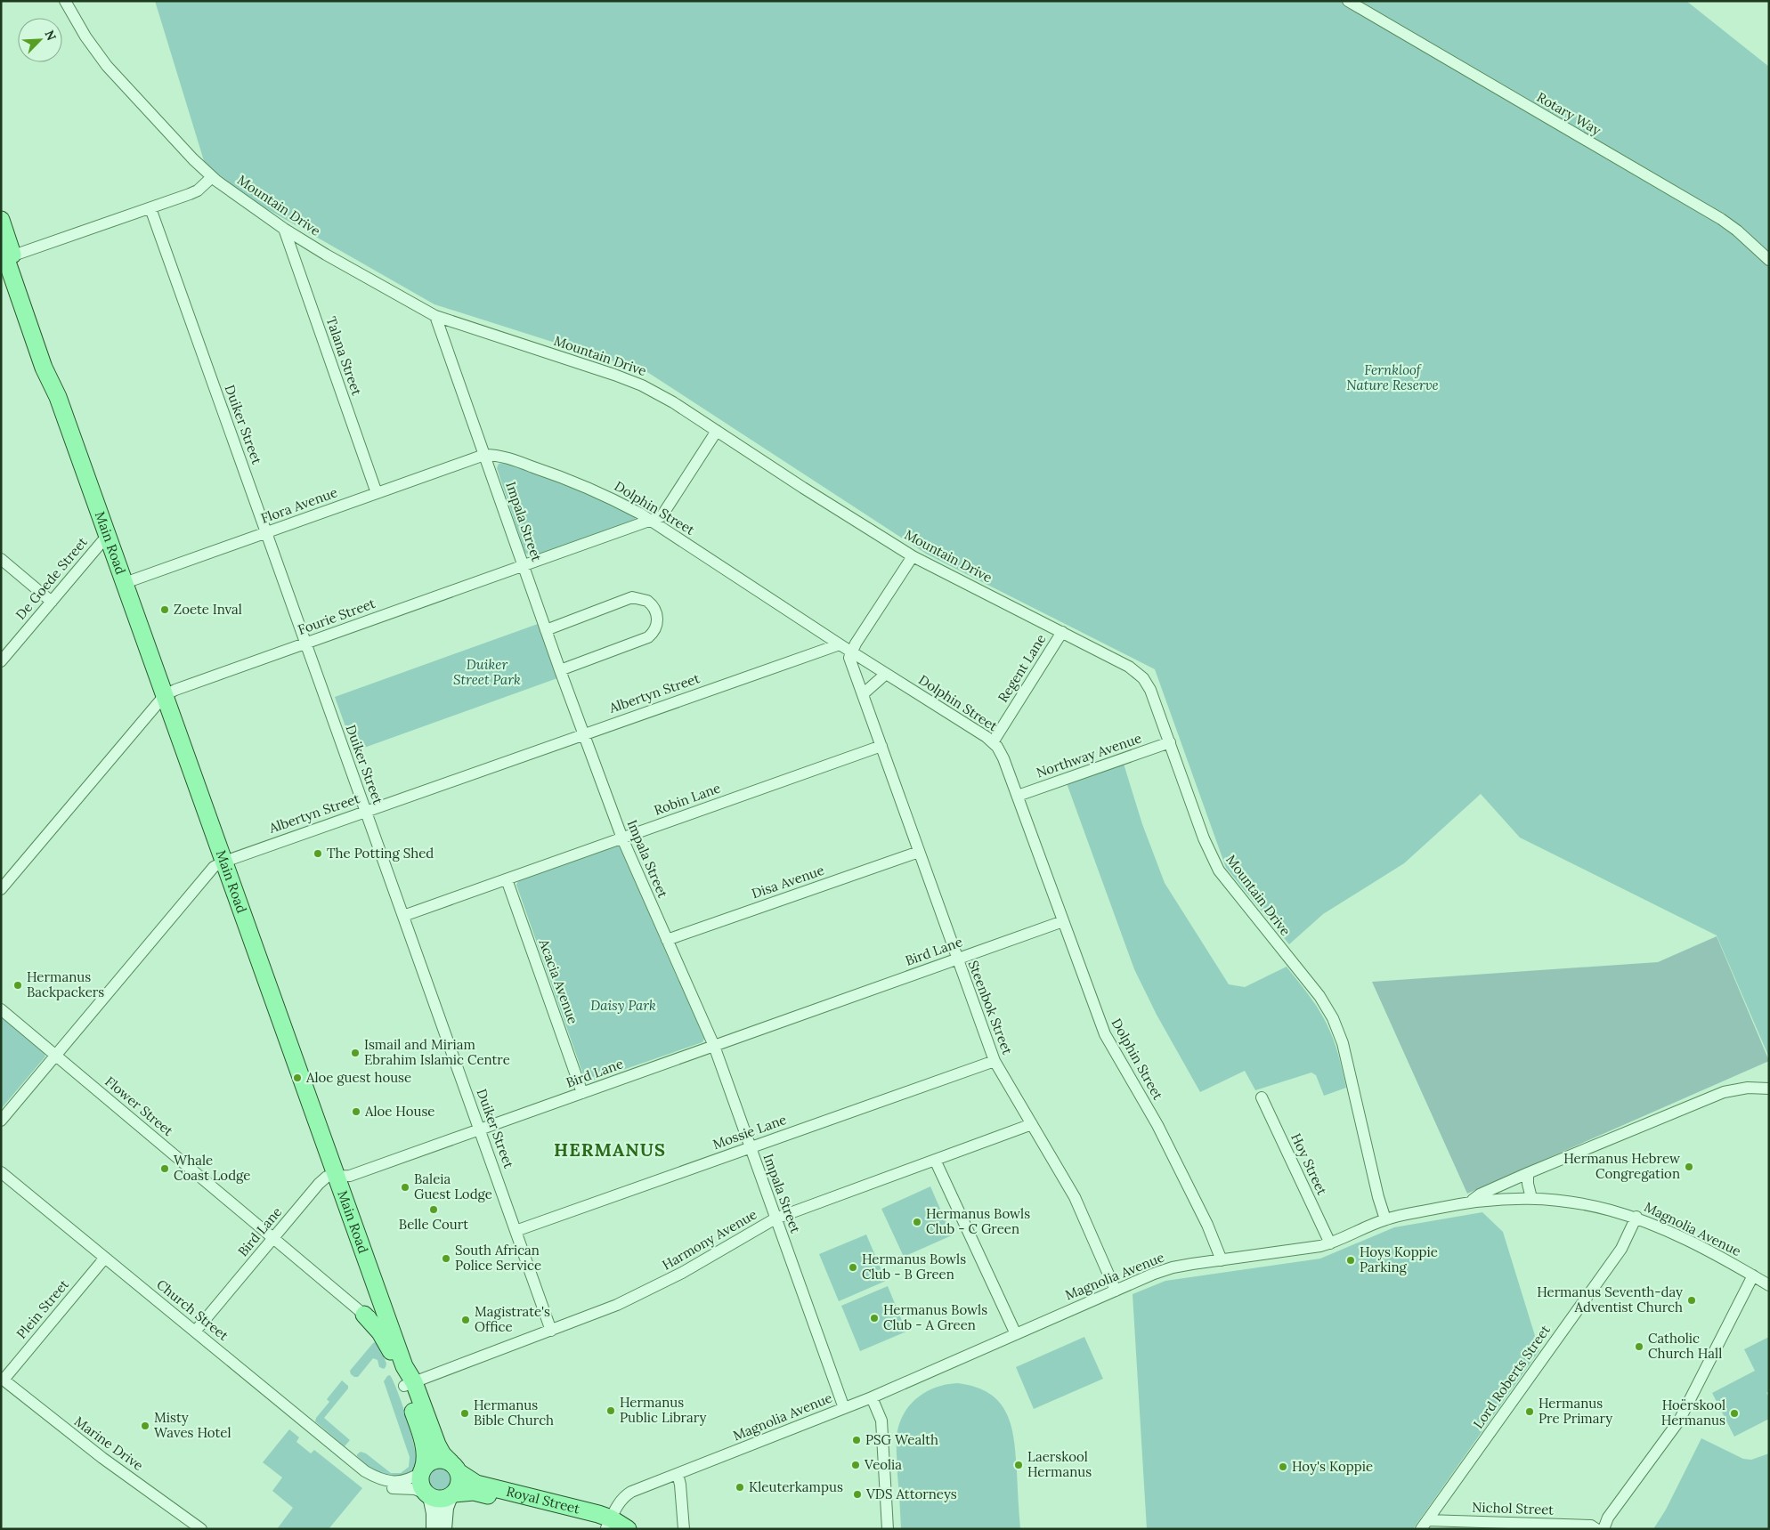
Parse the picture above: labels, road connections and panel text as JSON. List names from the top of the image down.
{
  "streets": {
    "main road": ["Main Road", "Royal Street"],
    "street": [
      "Rotary Way",
      "Mountain Drive",
      "Talana Street",
      "Duiker Street",
      "Flora Avenue",
      "Dolphin Street",
      "Impala Street",
      "De Goede Street",
      "Fourie Street",
      "Regent Lane",
      "Albertyn Street",
      "Northway Avenue",
      "Robin Lane",
      "Disa Avenue",
      "Bird Lane",
      "Acacia Avenue",
      "Steenbok Street",
      "Flower Street",
      "Mossie Lane",
      "Hoy Street",
      "Magnolia Avenue",
      "Harmony Avenue",
      "Plein Street",
      "Church Street",
      "Lord Roberts Street",
      "Marine Drive",
      "Nichol Street"
    ]
  },
  "crossings": [
    ["Mountain Drive", "Talana Street"],
    ["Mountain Drive", "Impala Street"],
    ["Mountain Drive", "Fourie Street"],
    ["Mountain Drive", "Regent Lane"],
    ["Mountain Drive", "Northway Avenue"],
    ["Mountain Drive", "Magnolia Avenue"],
    ["Talana Street", "Flora Avenue"],
    ["Duiker Street", "Flora Avenue"],
    ["Duiker Street", "Fourie Street"],
    ["Duiker Street", "Albertyn Street"],
    ["Duiker Street", "Robin Lane"],
    ["Duiker Street", "Bird Lane"],
    ["Duiker Street", "Mossie Lane"],
    ["Duiker Street", "Harmony Avenue"],
    ["Flora Avenue", "Dolphin Street"],
    ["Flora Avenue", "Impala Street"],
    ["Flora Avenue", "Main Road"],
    ["Dolphin Street", "Impala Street"],
    ["Dolphin Street", "Fourie Street"],
    ["Dolphin Street", "Regent Lane"],
    ["Dolphin Street", "Albertyn Street"],
    ["Dolphin Street", "Northway Avenue"],
    ["Dolphin Street", "Bird Lane"],
    ["Dolphin Street", "Steenbok Street"],
    ["Dolphin Street", "Magnolia Avenue"],
    ["Impala Street", "Fourie Street"],
    ["Impala Street", "Albertyn Street"],
    ["Impala Street", "Robin Lane"],
    ["Impala Street", "Disa Avenue"],
    ["Impala Street", "Bird Lane"],
    ["Impala Street", "Mossie Lane"],
    ["Impala Street", "Magnolia Avenue"],
    ["Impala Street", "Harmony Avenue"],
    ["Main Road", "De Goede Street"],
    ["Main Road", "Fourie Street"],
    ["Main Road", "Albertyn Street"],
    ["Main Road", "Bird Lane"],
    ["Main Road", "Harmony Avenue"],
    ["Main Road", "Church Street"],
    ["Main Road", "Royal Street"],
    ["Albertyn Street", "Flower Street"],
    ["Robin Lane", "Acacia Avenue"],
    ["Robin Lane", "Steenbok Street"],
    ["Disa Avenue", "Steenbok Street"],
    ["Bird Lane", "Acacia Avenue"],
    ["Bird Lane", "Steenbok Street"],
    ["Bird Lane", "Flower Street"],
    ["Bird Lane", "Church Street"],
    ["Steenbok Street", "Mossie Lane"],
    ["Steenbok Street", "Magnolia Avenue"],
    ["Steenbok Street", "Harmony Avenue"],
    ["Hoy Street", "Magnolia Avenue"],
    ["Magnolia Avenue", "Lord Roberts Street"],
    ["Magnolia Avenue", "Royal Street"],
    ["Plein Street", "Church Street"],
    ["Plein Street", "Marine Drive"],
    ["Church Street", "Royal Street"],
    ["Lord Roberts Street", "Nichol Street"]
  ],
  "districts": ["HERMANUS"],
  "parks": ["Fernkloof Nature Reserve", "Duiker Street Park", "Daisy Park"],
  "places": [
    "Zoete Inval",
    "The Potting Shed",
    "Hermanus Backpackers",
    "Ismail and Miriam Ebrahim Islamic Centre",
    "Aloe guest house",
    "Aloe House",
    "Hermanus Hebrew Congregation",
    "Whale Coast Lodge",
    "Baleia Guest Lodge",
    "Belle Court",
    "Hermanus Bowls Club - C Green",
    "South African Police Service",
    "Hoys Koppie Parking",
    "Hermanus Bowls Club - B Green",
    "Hermanus Seventh-day Adventist Church",
    "Hermanus Bowls Club - A Green",
    "Magistrate's Office",
    "Catholic Church Hall",
    "Hermanus Public Library",
    "Hermanus Pre Primary",
    "Hermanus Bible Church",
    "Hoërskool Hermanus",
    "Misty Waves Hotel",
    "PSG Wealth",
    "Veolia",
    "Laerskool Hermanus",
    "Hoy's Koppie",
    "Kleuterkampus",
    "VDS Attorneys"
  ],
  "north": "top right"
}
